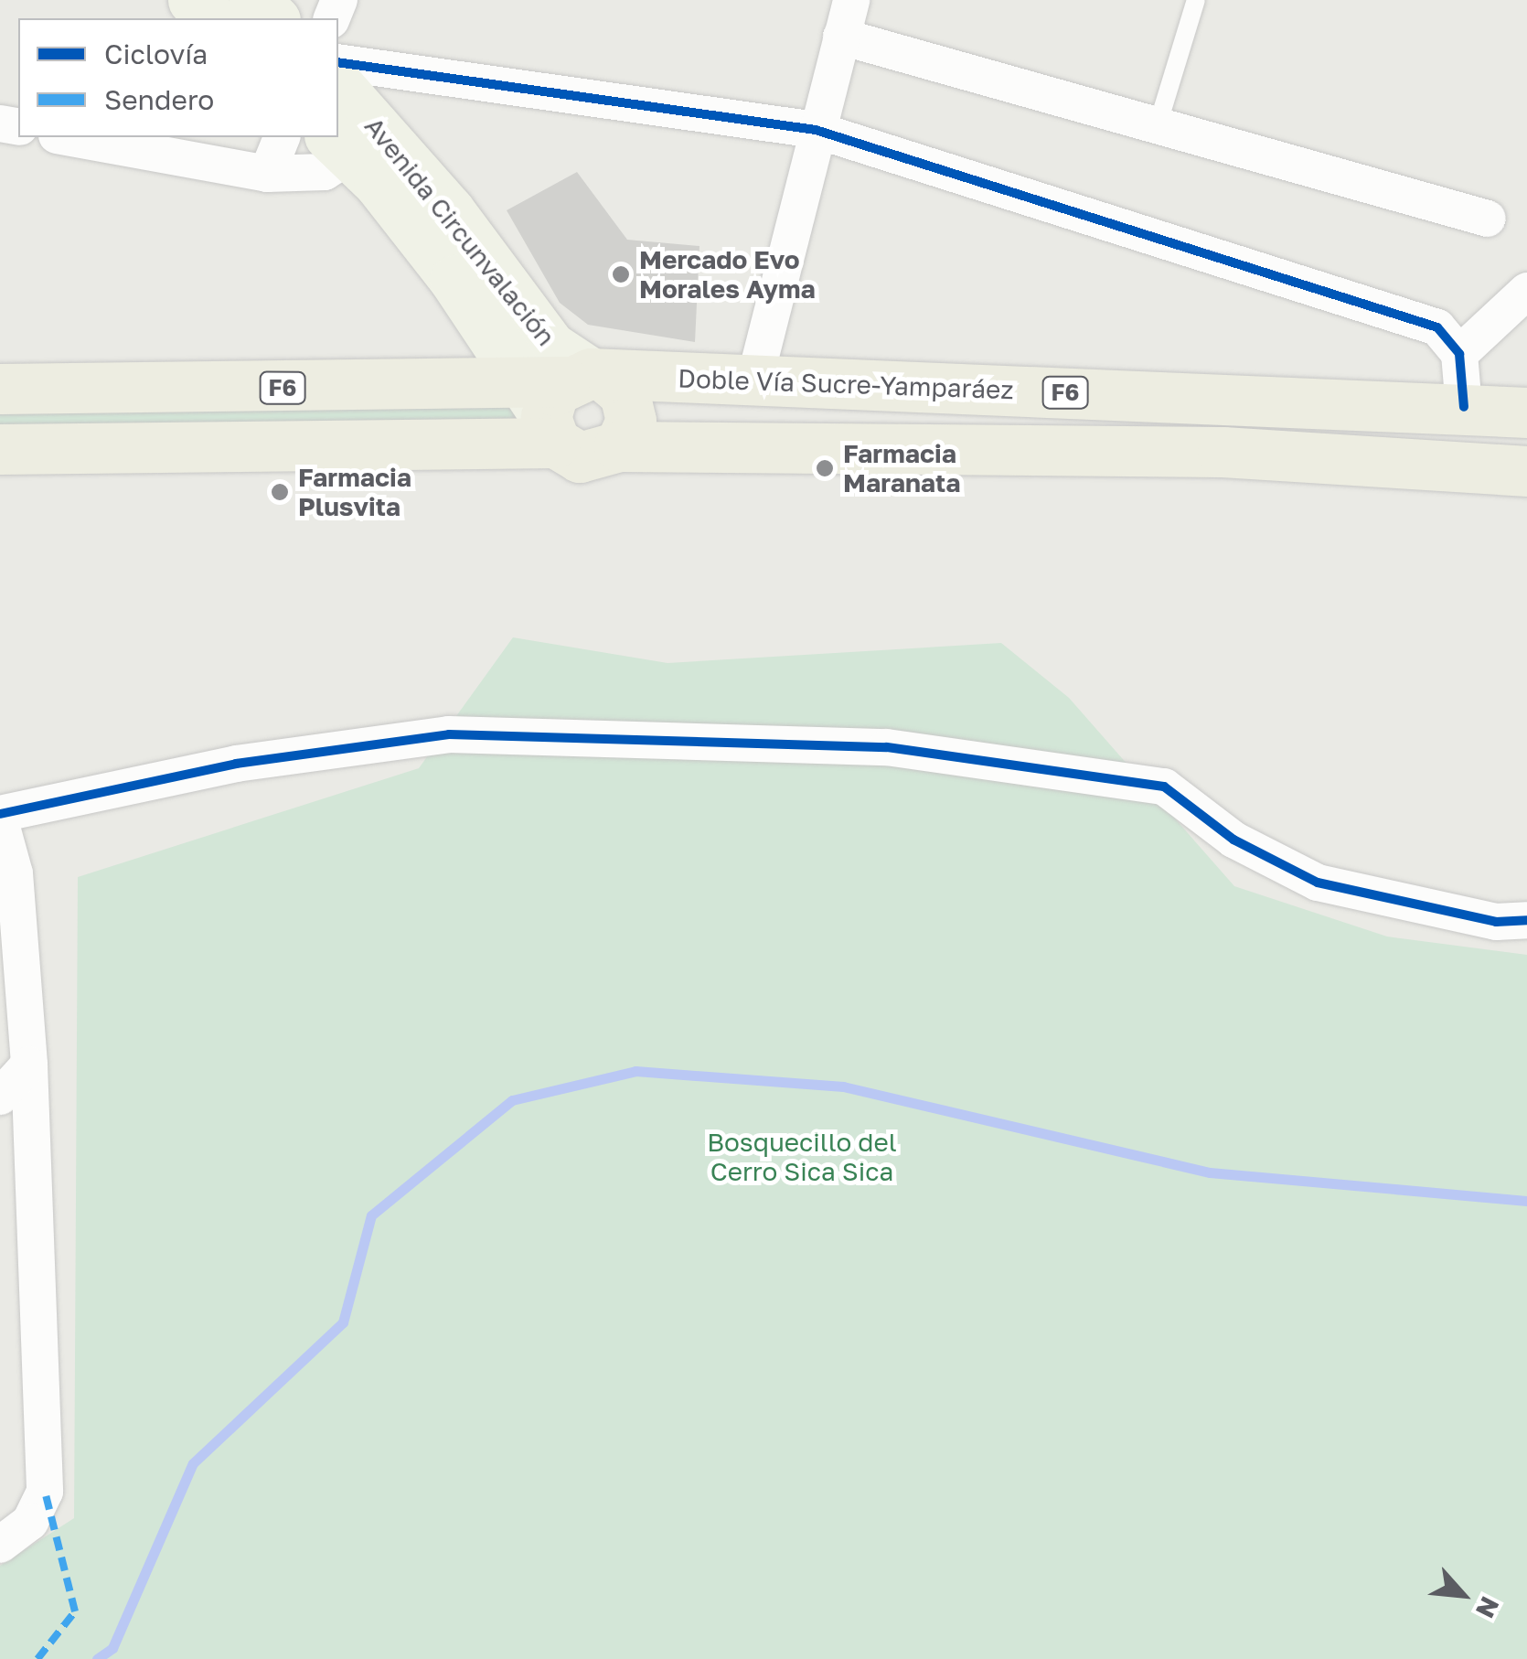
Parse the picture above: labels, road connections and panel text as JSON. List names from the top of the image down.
{
  "streets": {
    "highway": ["Doble Vía Sucre-Yamparáez", "F6"],
    "main road": ["Avenida Circunvalación"]
  },
  "crossings": [
    ["Avenida Circunvalación", "Doble Vía Sucre-Yamparáez"]
  ],
  "parks": ["Bosquecillo del Cerro Sica Sica"],
  "places": ["Mercado Evo Morales Ayma", "Farmacia Maranata", "Farmacia Plusvita"],
  "legend": ["Ciclovía", "Sendero"],
  "north": "bottom right"
}
